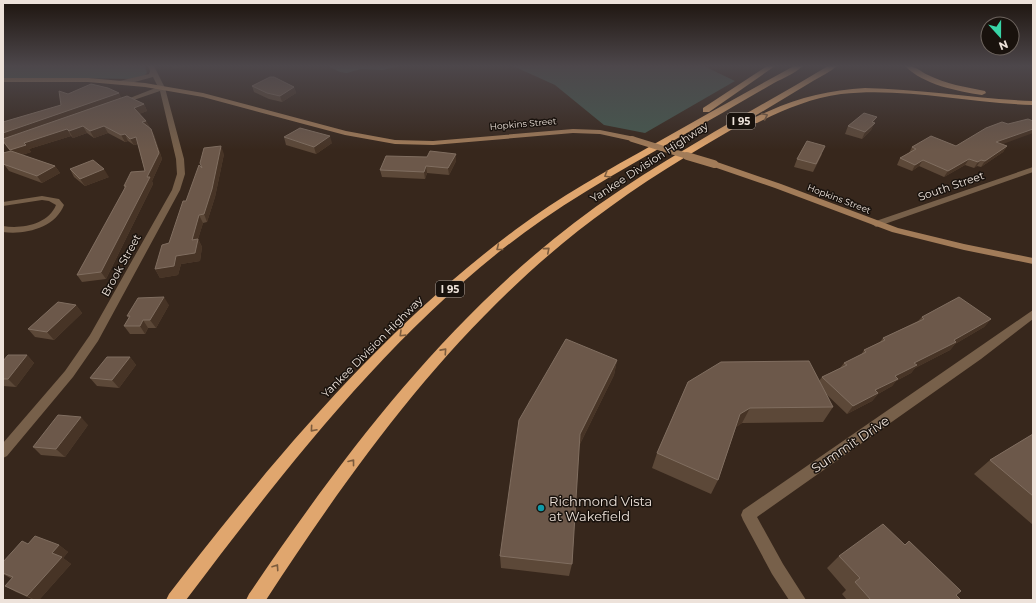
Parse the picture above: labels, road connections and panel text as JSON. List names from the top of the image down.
{
  "streets": {
    "highway": ["I 95", "Yankee Division Highway"],
    "main road": ["Hopkins Street"],
    "street": ["South Street", "Brook Street", "Summit Drive"]
  },
  "crossings": [
    ["Hopkins Street", "South Street"]
  ],
  "places": ["Richmond Vista at Wakefield"],
  "north": "bottom"
}
